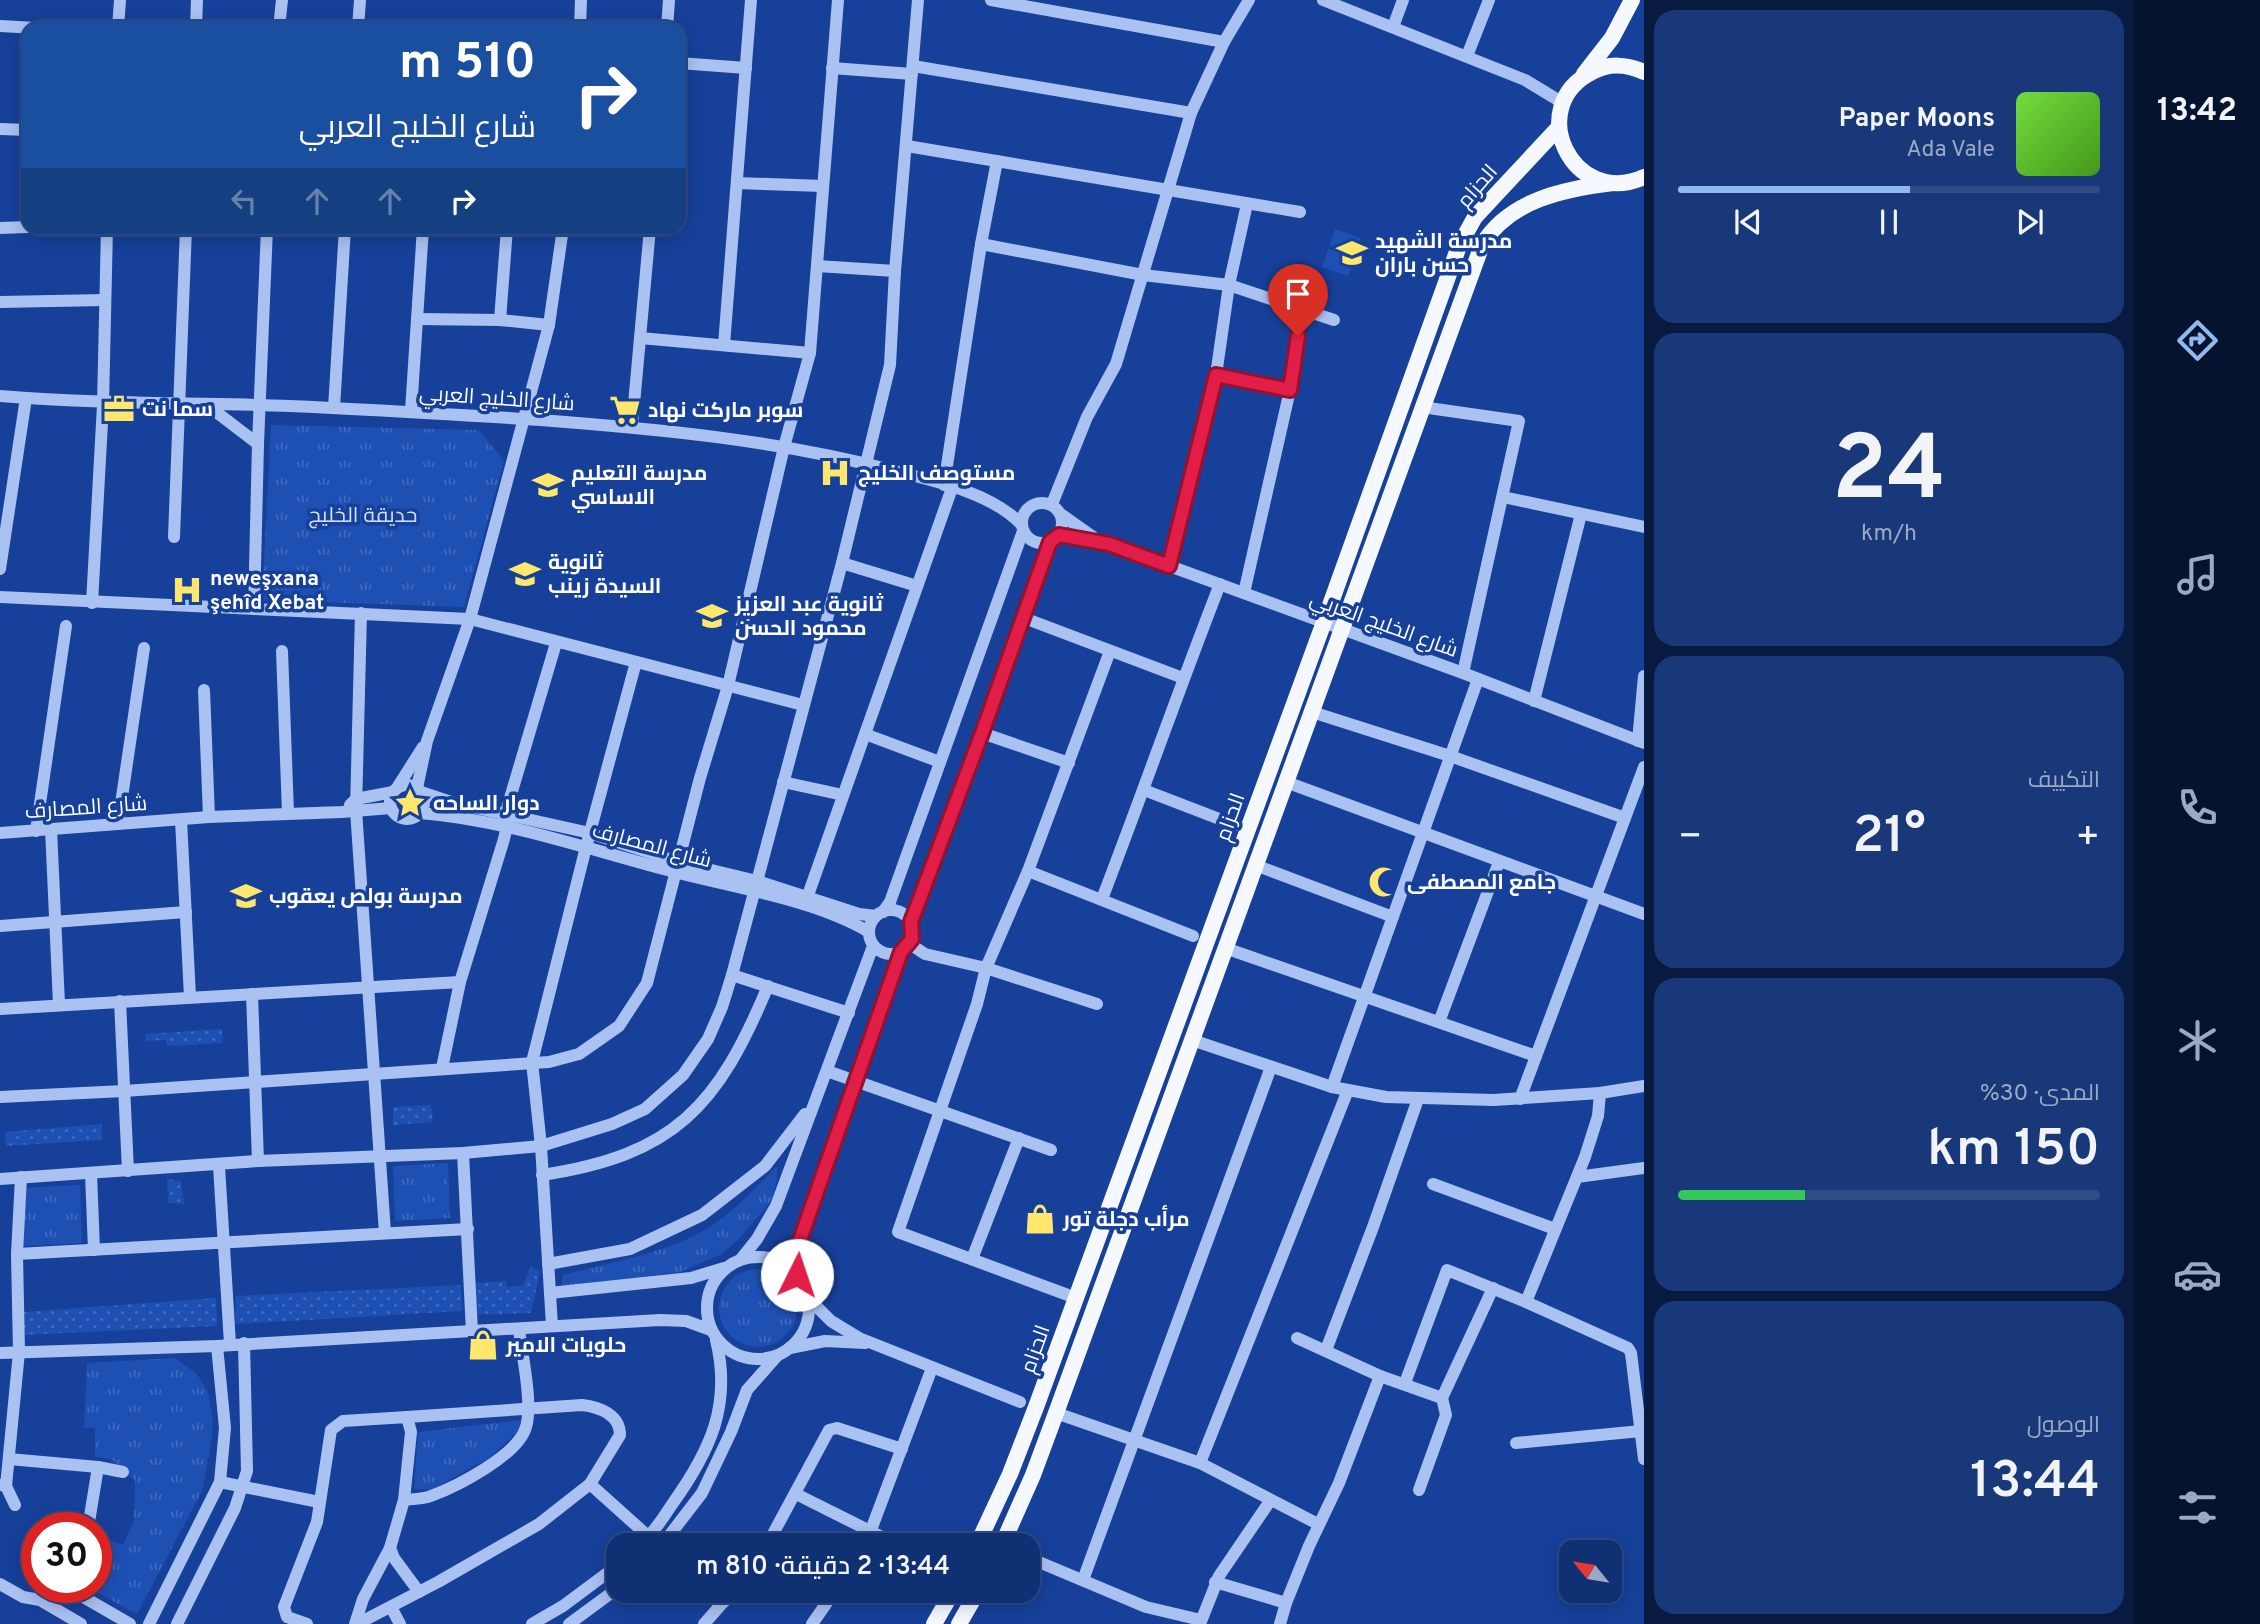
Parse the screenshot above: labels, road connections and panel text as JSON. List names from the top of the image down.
{
  "streets": {
    "main road": ["الحزام"],
    "street": ["شارع الخليج العربي", "شارع المصارف"]
  },
  "crossings": [
    ["الحزام", "شارع الخليج العربي"]
  ],
  "parks": ["حديقة الخليج"],
  "places": {
    "school or university": [
      "مدرسة الشهيد حسن باران",
      "مدرسة التعليم الاساسي",
      "ثانوية السيدة زينب",
      "ثانوية عبد العزيز محمود الحسن",
      "مدرسة بولص يعقوب"
    ],
    "office": ["سما نت"],
    "supermarket": ["سوبر ماركت نهاد"],
    "hospital": ["مستوصف الخليج", "neweşxana şehîd Xebat"],
    "place": ["دوار الساحه"],
    "mosque": ["جامع المصطفى"],
    "shop": ["مرأب دجلة تور", "حلويات الامير"]
  },
  "north": "top left",
  "page": {
    "tabs": "13:42",
    "turn": ["510 m", "شارع الخليج العربي"],
    "song": ["Paper Moons", "Ada Vale"],
    "tile": [
      ["24", "km/h"],
      "التكييف",
      ["المدى · 30%", "150 km"],
      ["الوصول", "13:44"]
    ],
    "heat": ["−", "21°", "+"],
    "limit": "30",
    "trip": "13:44 · 2 دقيقة · 810 m"
  }
}
